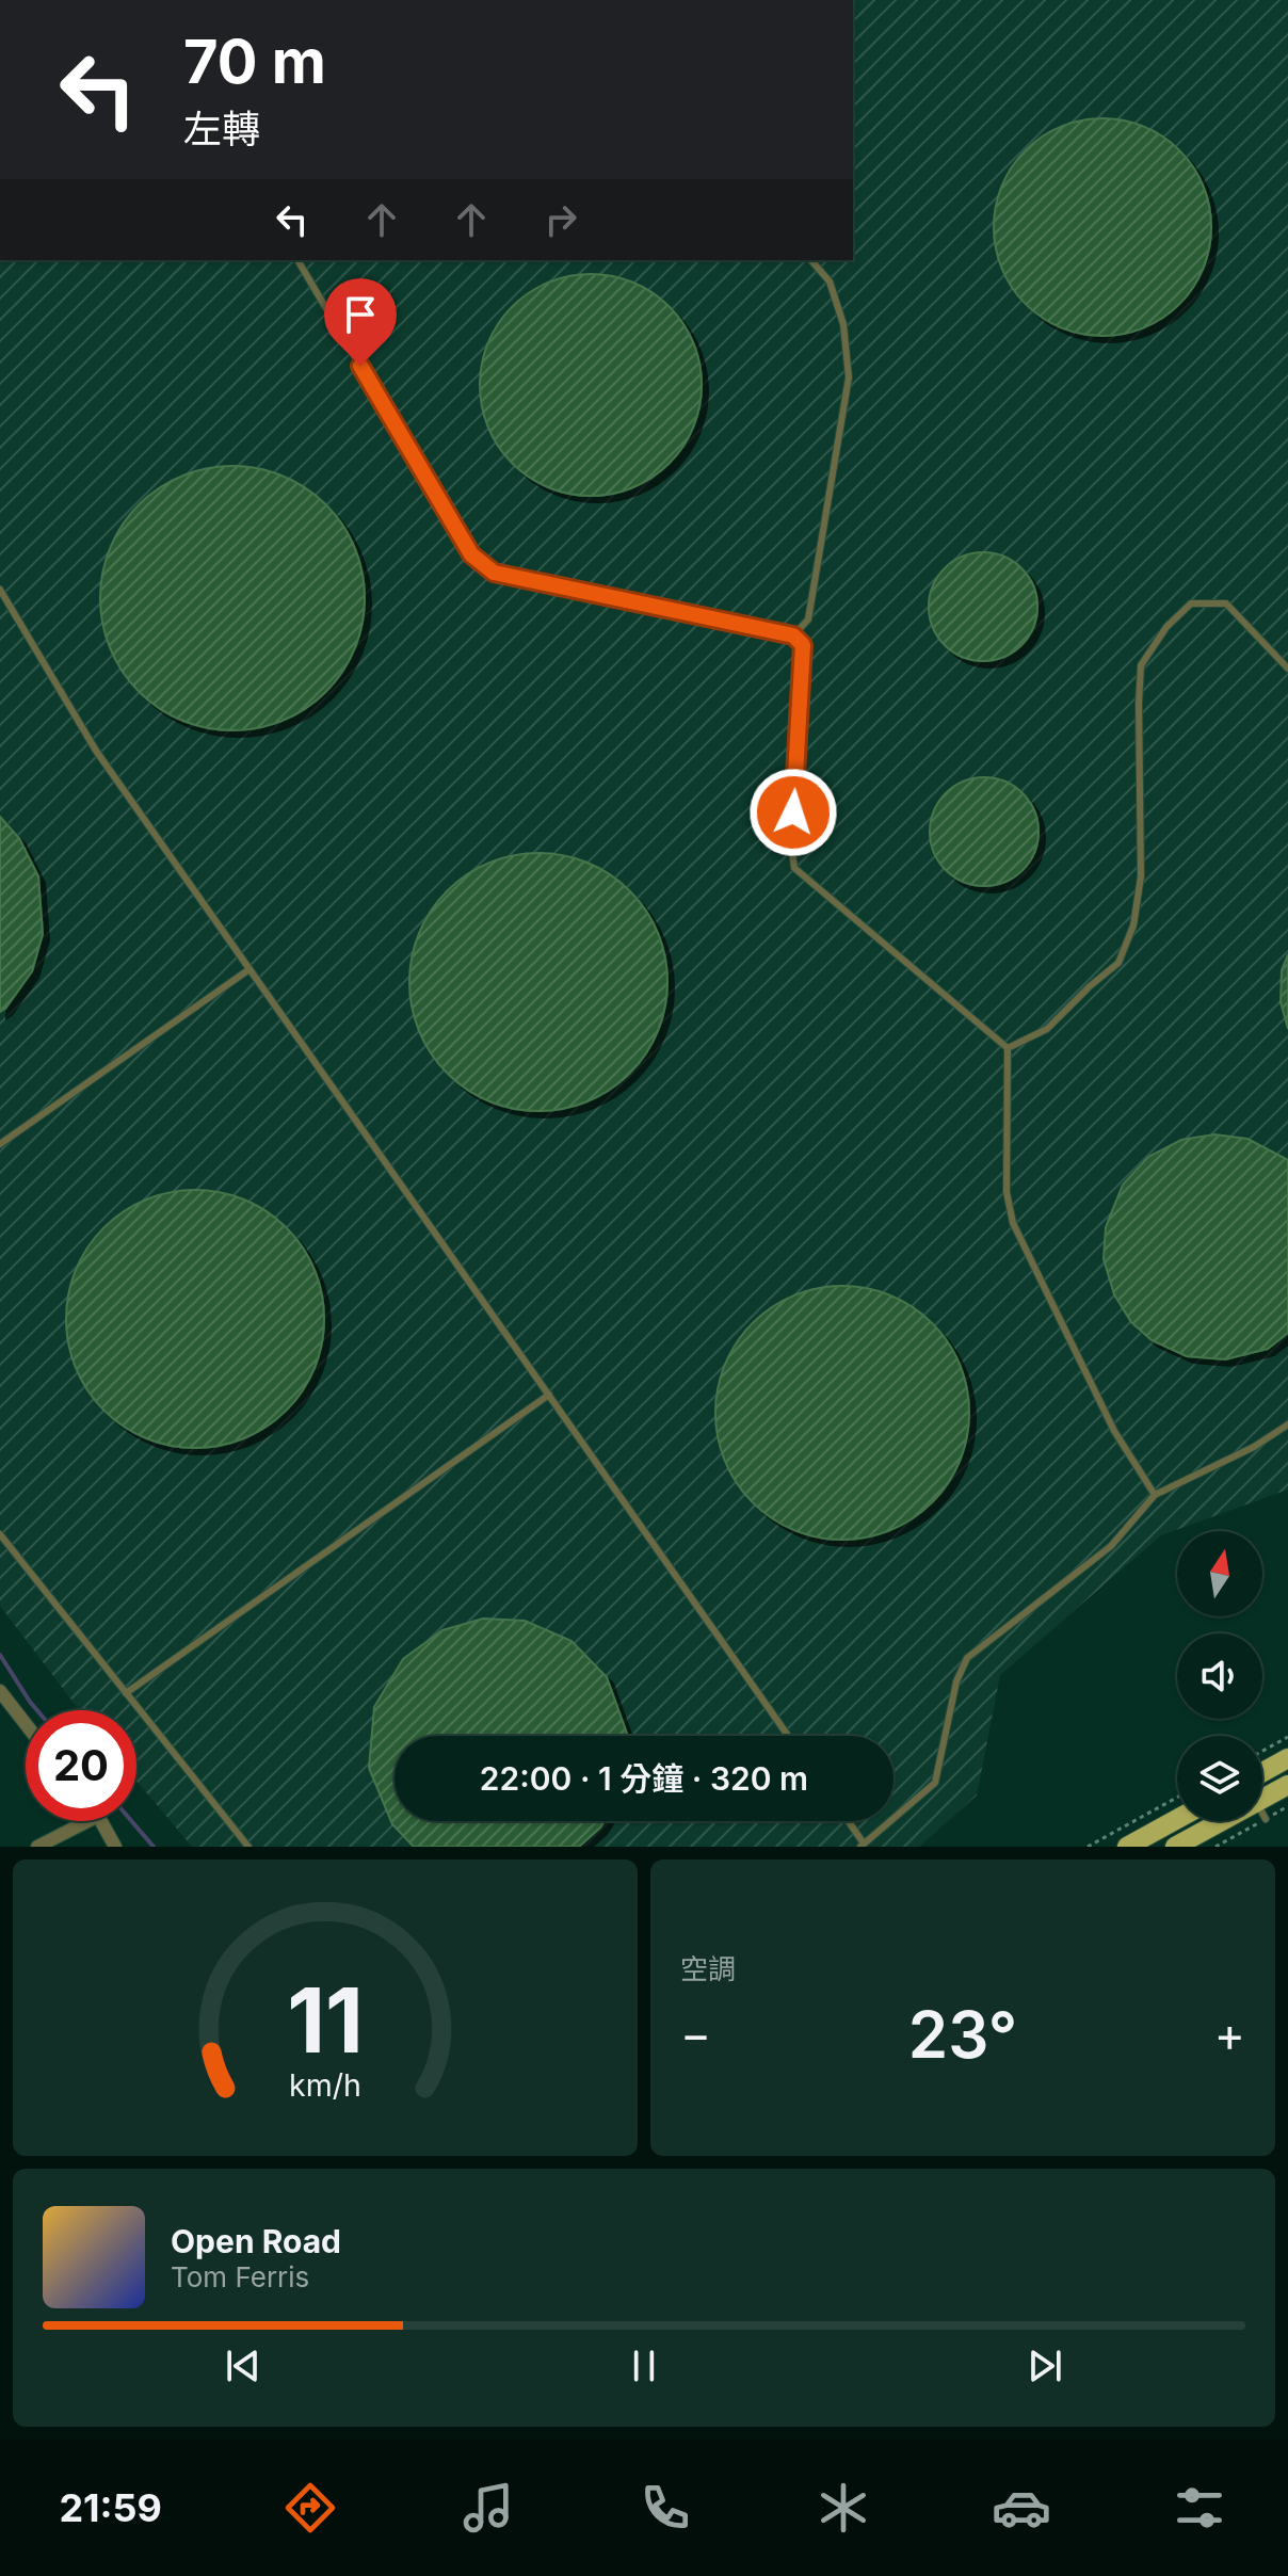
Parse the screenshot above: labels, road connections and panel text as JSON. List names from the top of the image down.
{
  "north": "top",
  "page": {
    "turn": ["70 m", "左轉"],
    "limit": "20",
    "trip": "22:00 · 1 分鐘 · 320 m",
    "tile": "空調",
    "heat": ["−", "23°", "+"],
    "song": ["Open Road", "Tom Ferris"],
    "tabs": "21:59",
    "gauge": ["11", "km/h"]
  }
}
